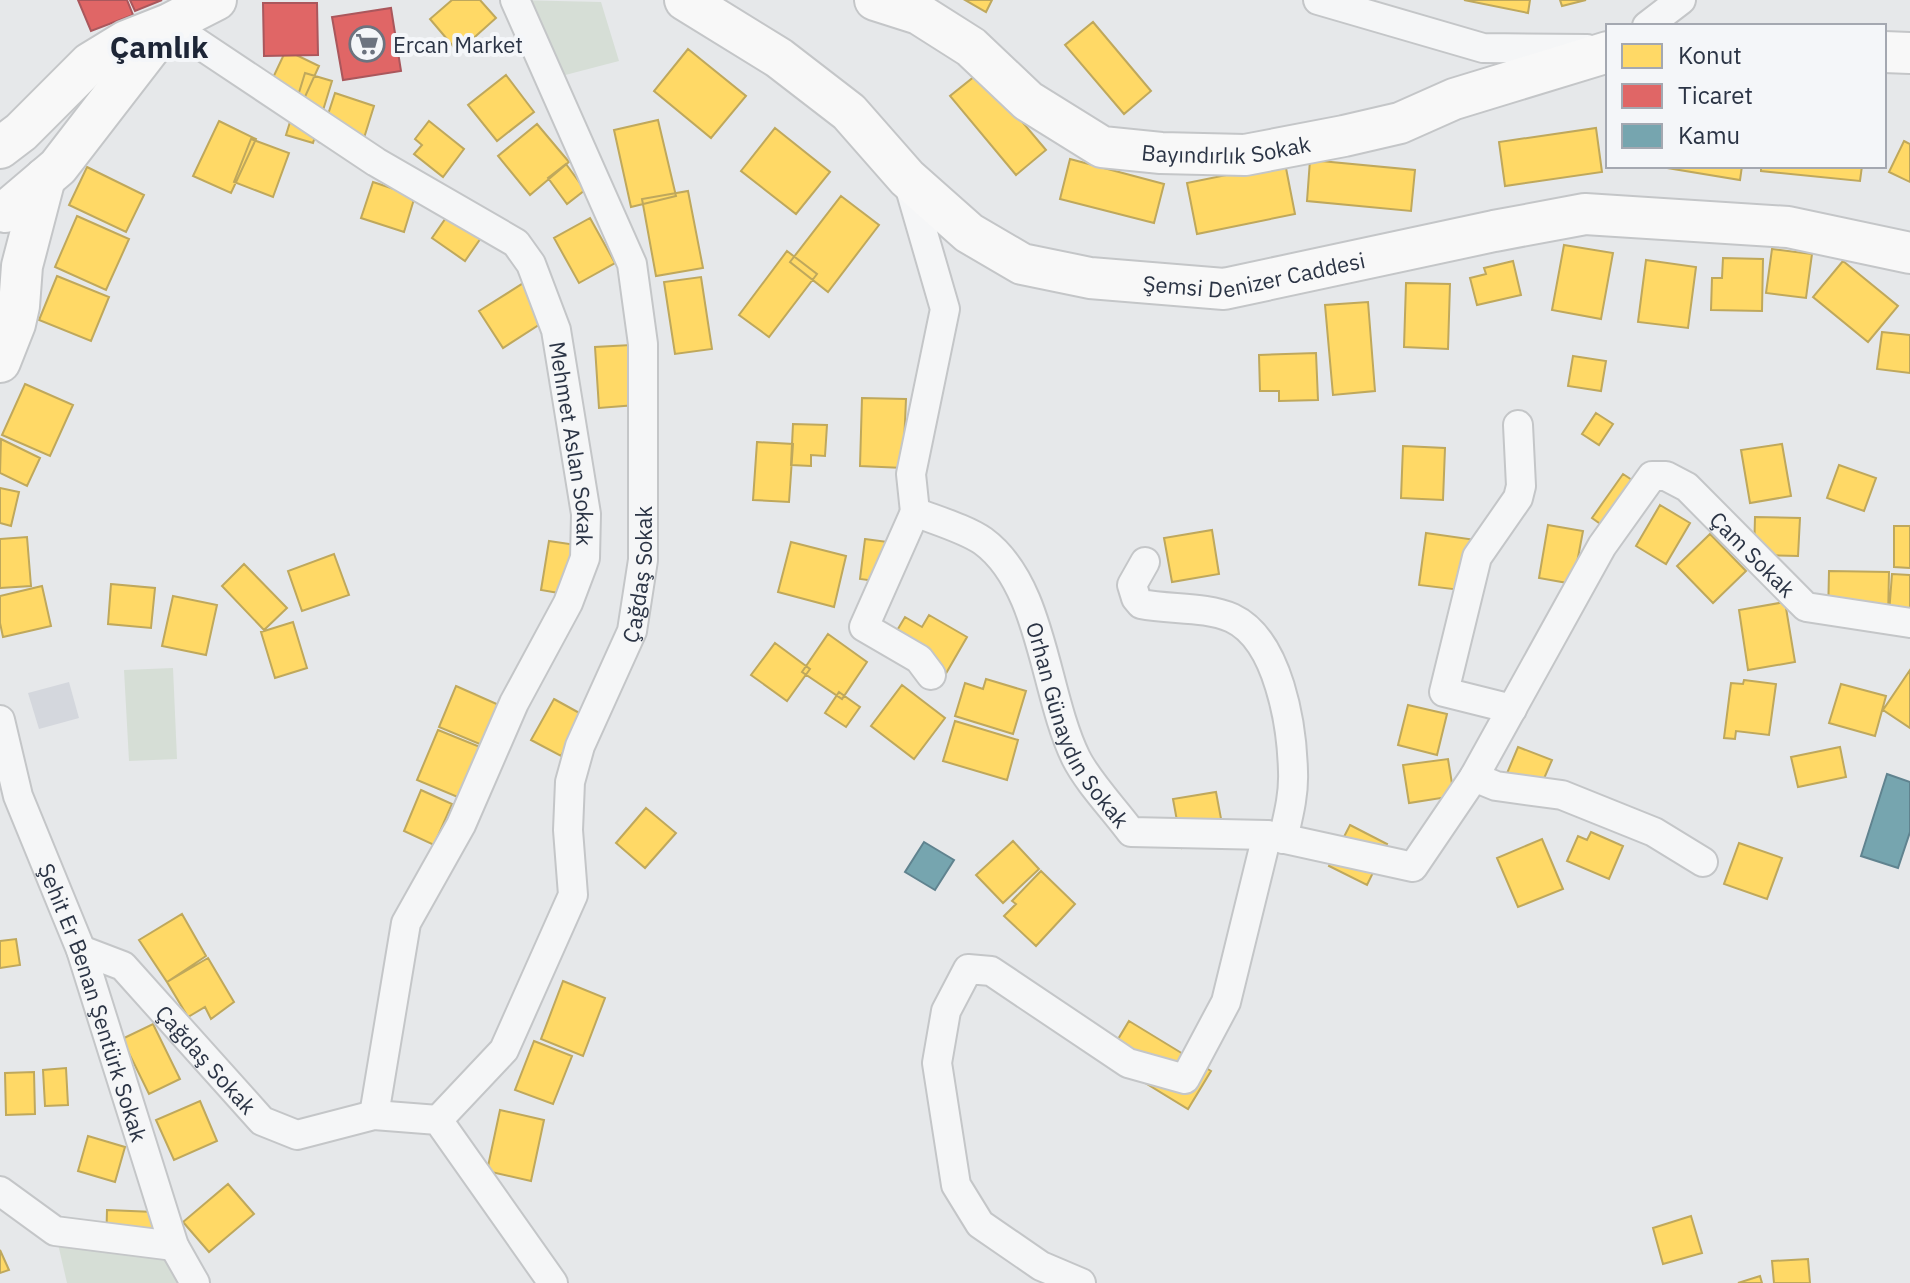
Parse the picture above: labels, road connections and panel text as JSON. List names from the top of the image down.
{
  "streets": {
    "main road": ["Bayındırlık Sokak", "Şemsi Denizer Caddesi"],
    "street": [
      "Mehmet Aslan Sokak",
      "Çam Sokak",
      "Çağdaş Sokak",
      "Orhan Günaydın Sokak",
      "Şehit Er Benan Şentürk Sokak"
    ]
  },
  "crossings": [
    ["Mehmet Aslan Sokak", "Çağdaş Sokak"],
    ["Çam Sokak", "Orhan Günaydın Sokak"],
    ["Çağdaş Sokak", "Şehit Er Benan Şentürk Sokak"]
  ],
  "districts": ["Çamlık"],
  "places": {
    "supermarket": ["Ercan Market"]
  },
  "legend": ["Konut", "Ticaret", "Kamu"]
}
